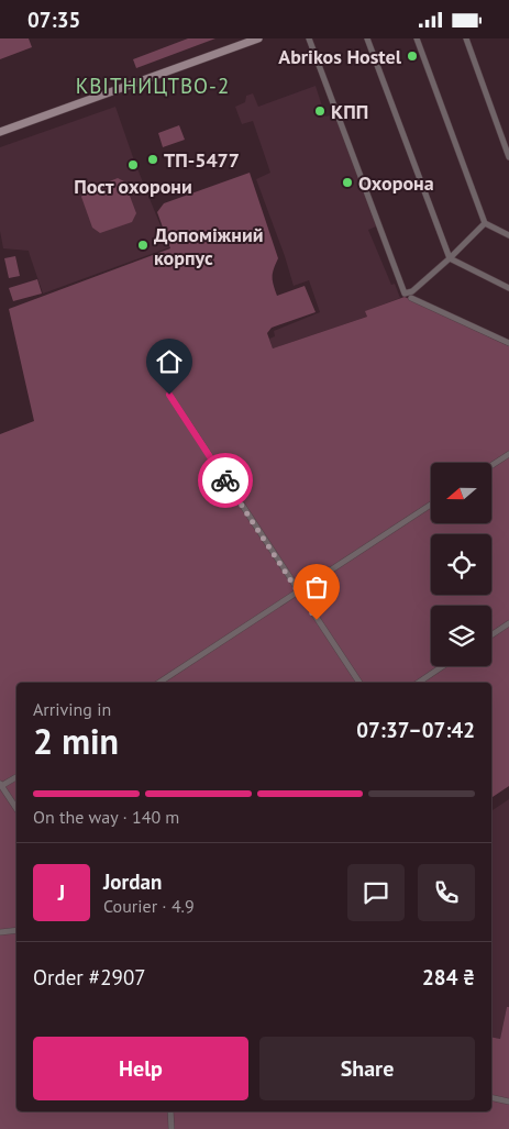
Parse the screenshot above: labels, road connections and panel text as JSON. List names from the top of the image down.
{
  "districts": ["КВІТНИЦТВО-2"],
  "places": [
    "Abrikos Hostel",
    "КПП",
    "ТП-5477",
    "Пост охорони",
    "Охорона",
    "Допоміжний корпус"
  ],
  "north": "left",
  "page": {
    "status": "07:35",
    "heading": ["2 min", "Arriving in", "07:37–07:42"],
    "panel": [
      "Jordan",
      "Courier · 4.9",
      "Order #2907",
      "284 ₴"
    ],
    "bar": "On the way · 140 m",
    "round": "J",
    "buttons": ["Help", "Share"]
  }
}
